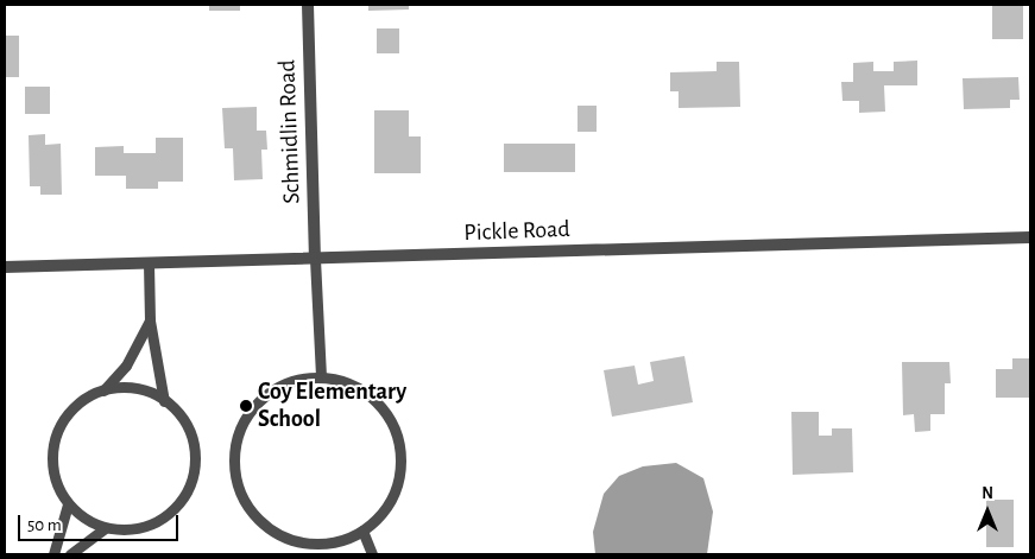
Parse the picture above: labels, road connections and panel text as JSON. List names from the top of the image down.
{
  "streets": {
    "street": ["Schmidlin Road", "Pickle Road"]
  },
  "crossings": [
    ["Schmidlin Road", "Pickle Road"]
  ],
  "places": ["Coy Elementary School"],
  "scale_bar": "50 m",
  "north": "top"
}
